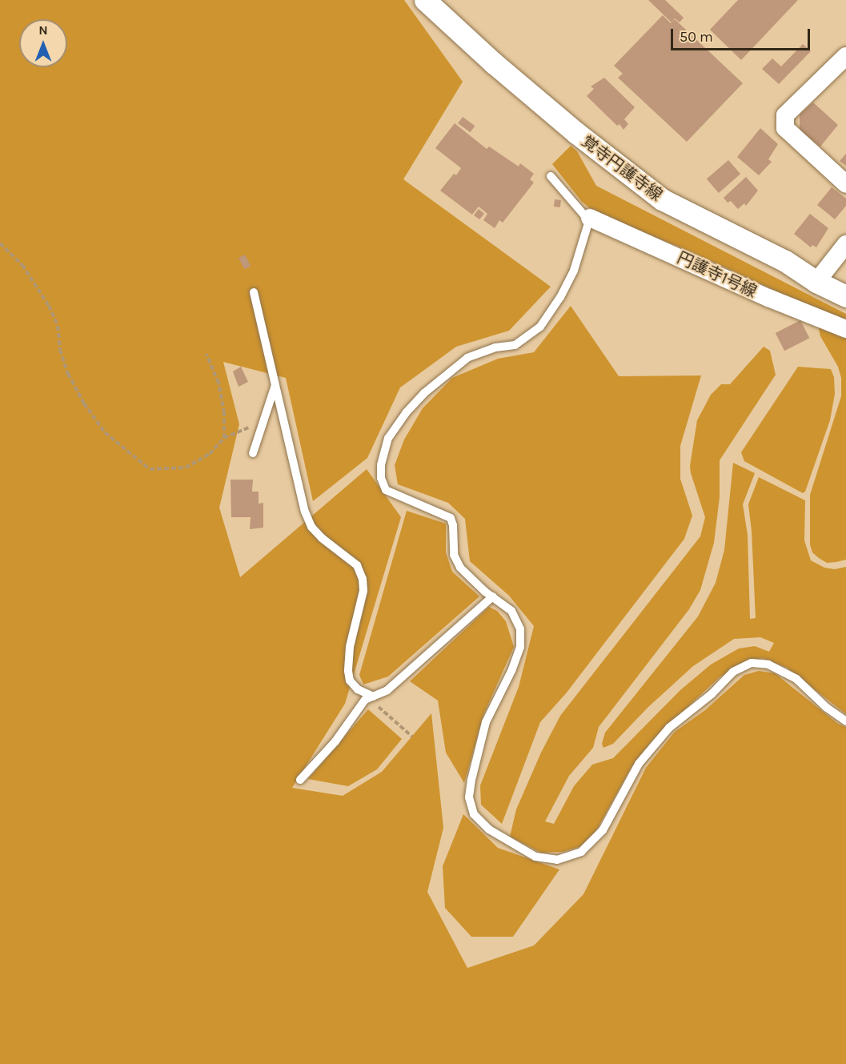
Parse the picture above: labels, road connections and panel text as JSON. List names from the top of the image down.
{
  "streets": {
    "street": ["覚寺円護寺線", "円護寺1号線"]
  },
  "scale_bar": "50 m",
  "north": "top"
}
